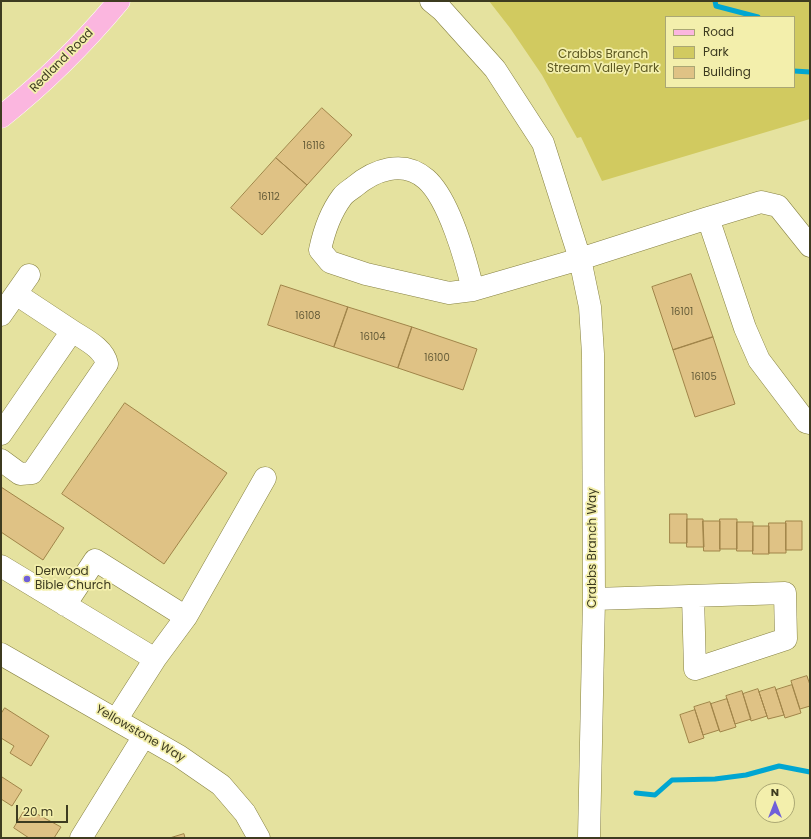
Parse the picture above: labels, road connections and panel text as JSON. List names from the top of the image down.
{
  "streets": {
    "main road": ["Redland Road"],
    "street": ["Crabbs Branch Way", "Yellowstone Way"]
  },
  "parks": ["Crabbs Branch Stream Valley Park"],
  "places": ["Derwood Bible Church"],
  "house_numbers": [
    "16116",
    "16112",
    "16101",
    "16108",
    "16104",
    "16100",
    "16105"
  ],
  "legend": ["Road", "Park", "Building"],
  "scale_bar": "20 m",
  "north": "top"
}
